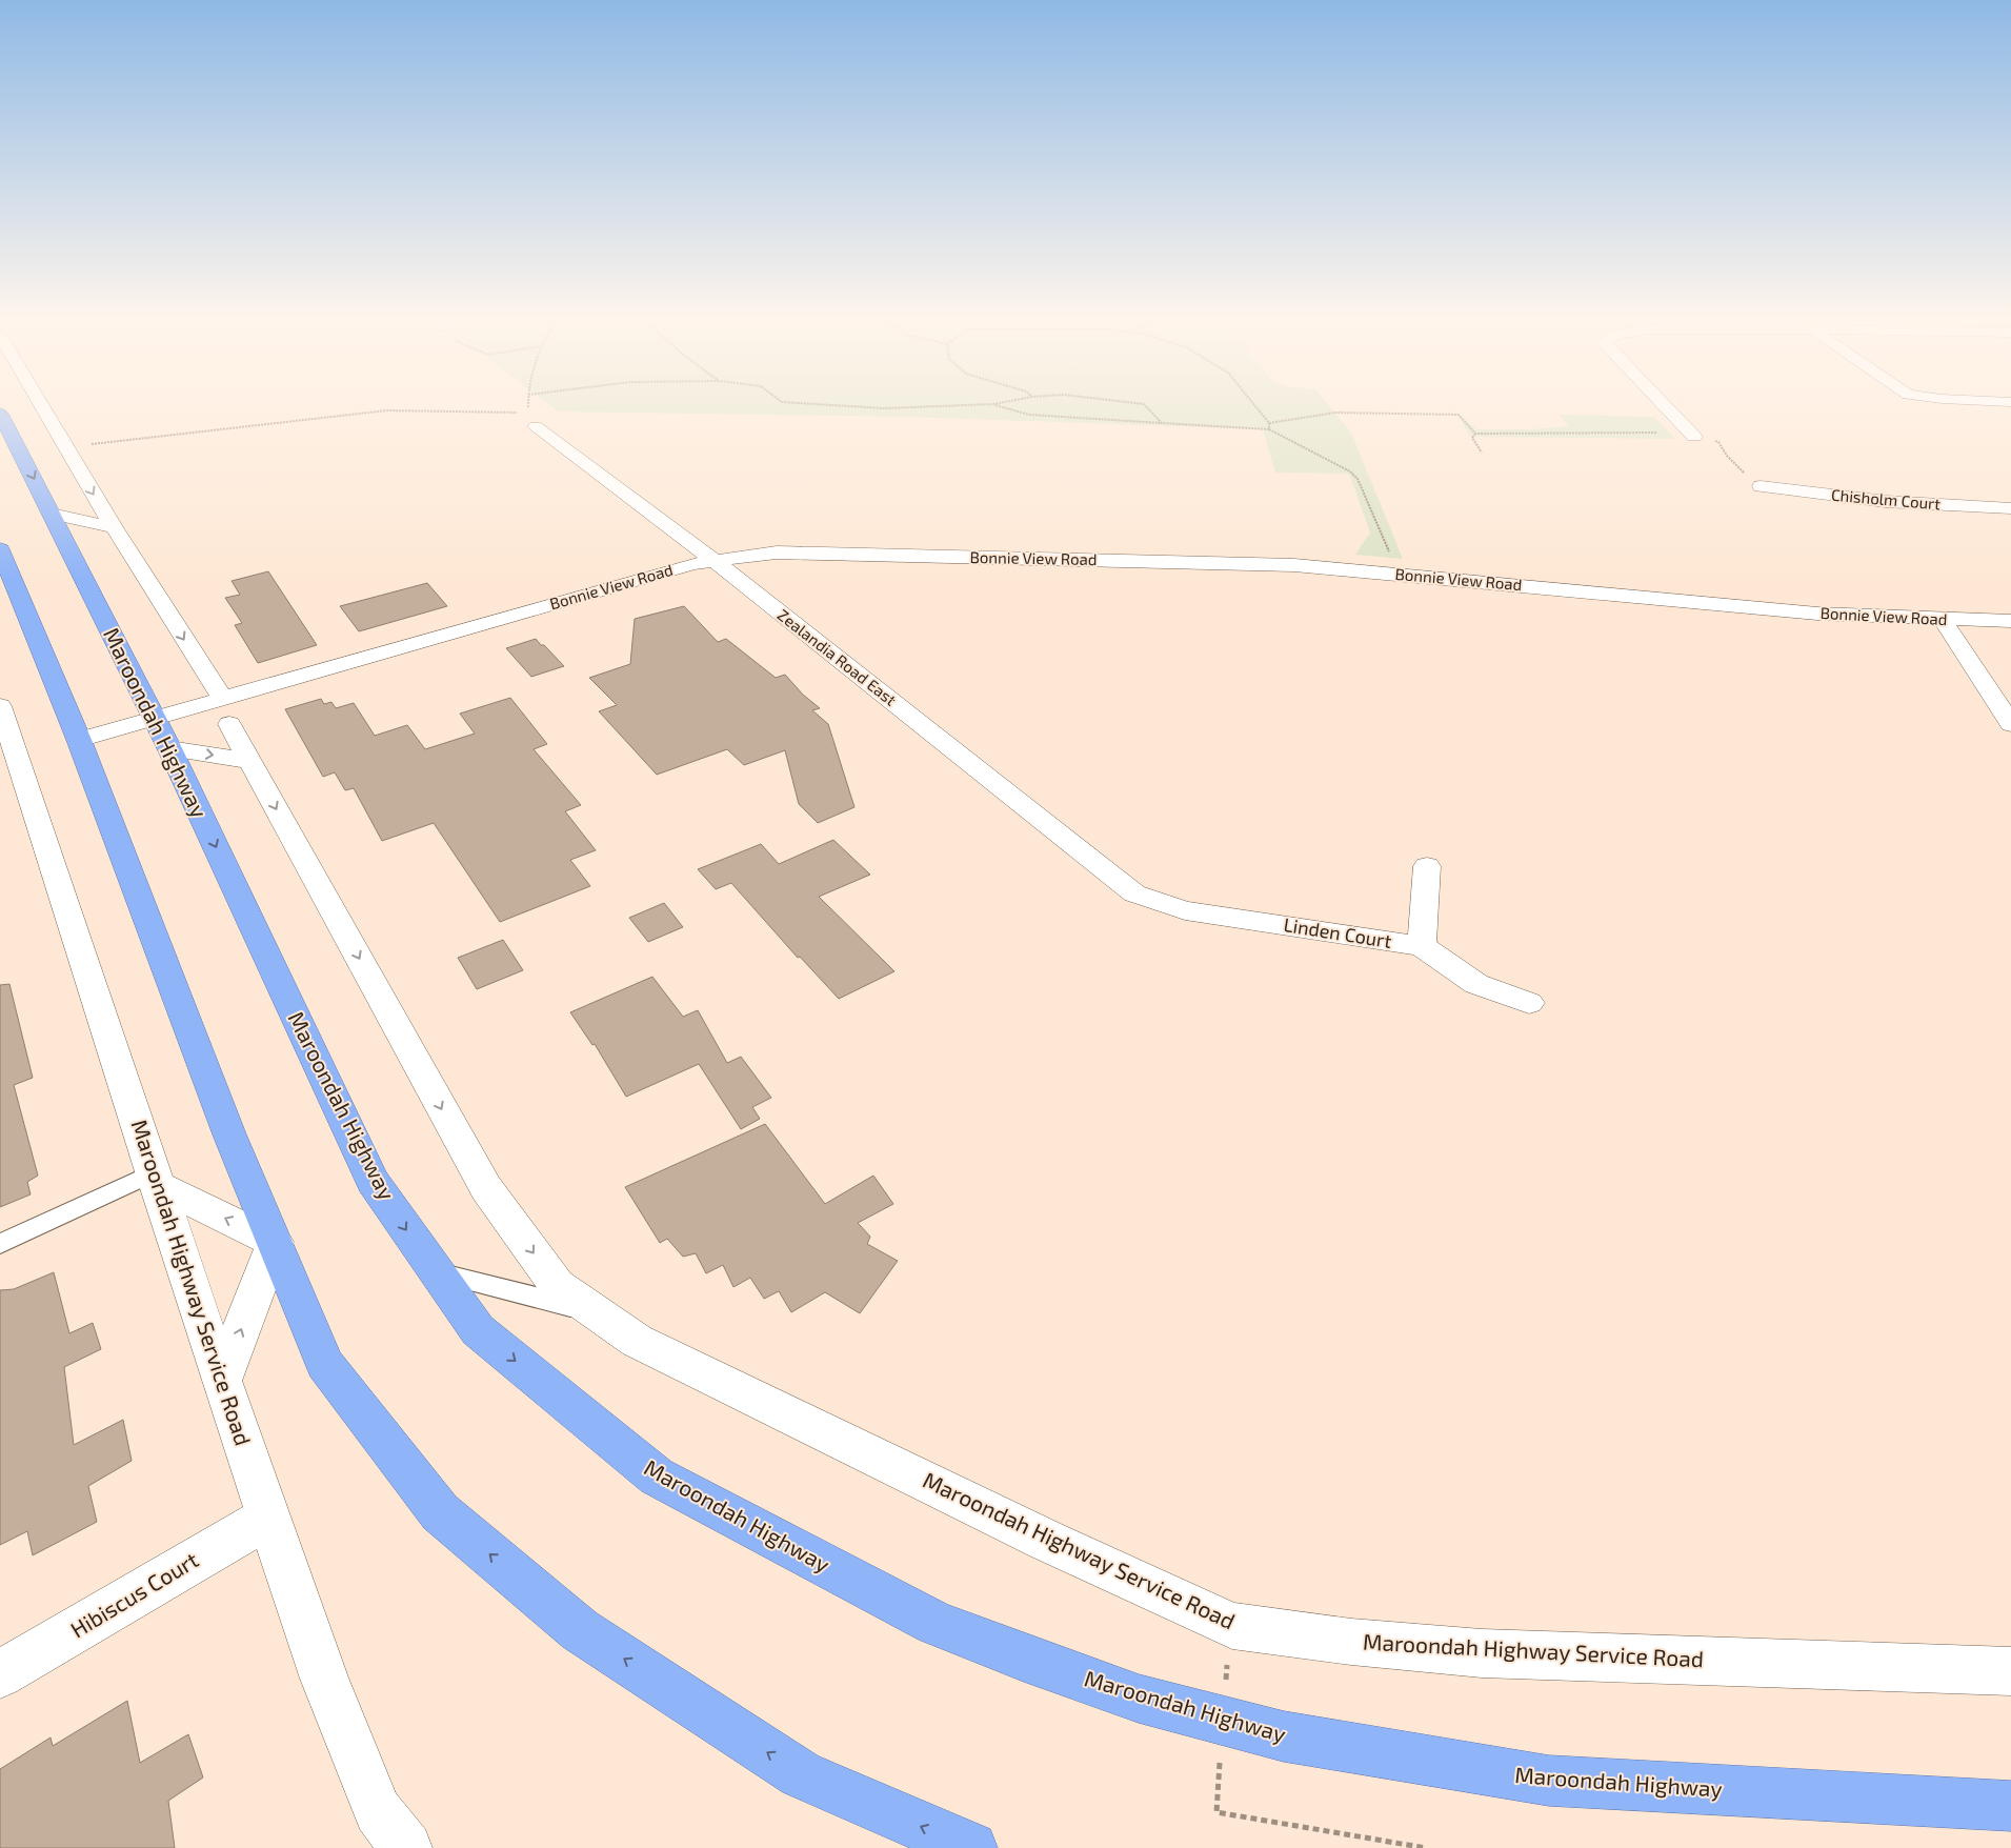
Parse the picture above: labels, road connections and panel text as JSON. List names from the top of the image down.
{
  "streets": {
    "highway": ["Maroondah Highway"],
    "street": [
      "Chisholm Court",
      "Bonnie View Road",
      "Zealandia Road East",
      "Linden Court",
      "Maroondah Highway Service Road",
      "Hibiscus Court"
    ]
  },
  "crossings": [
    ["Bonnie View Road", "Zealandia Road East"],
    ["Bonnie View Road", "Maroondah Highway"],
    ["Zealandia Road East", "Linden Court"],
    ["Maroondah Highway", "Maroondah Highway Service Road"],
    ["Maroondah Highway Service Road", "Hibiscus Court"]
  ]
}
